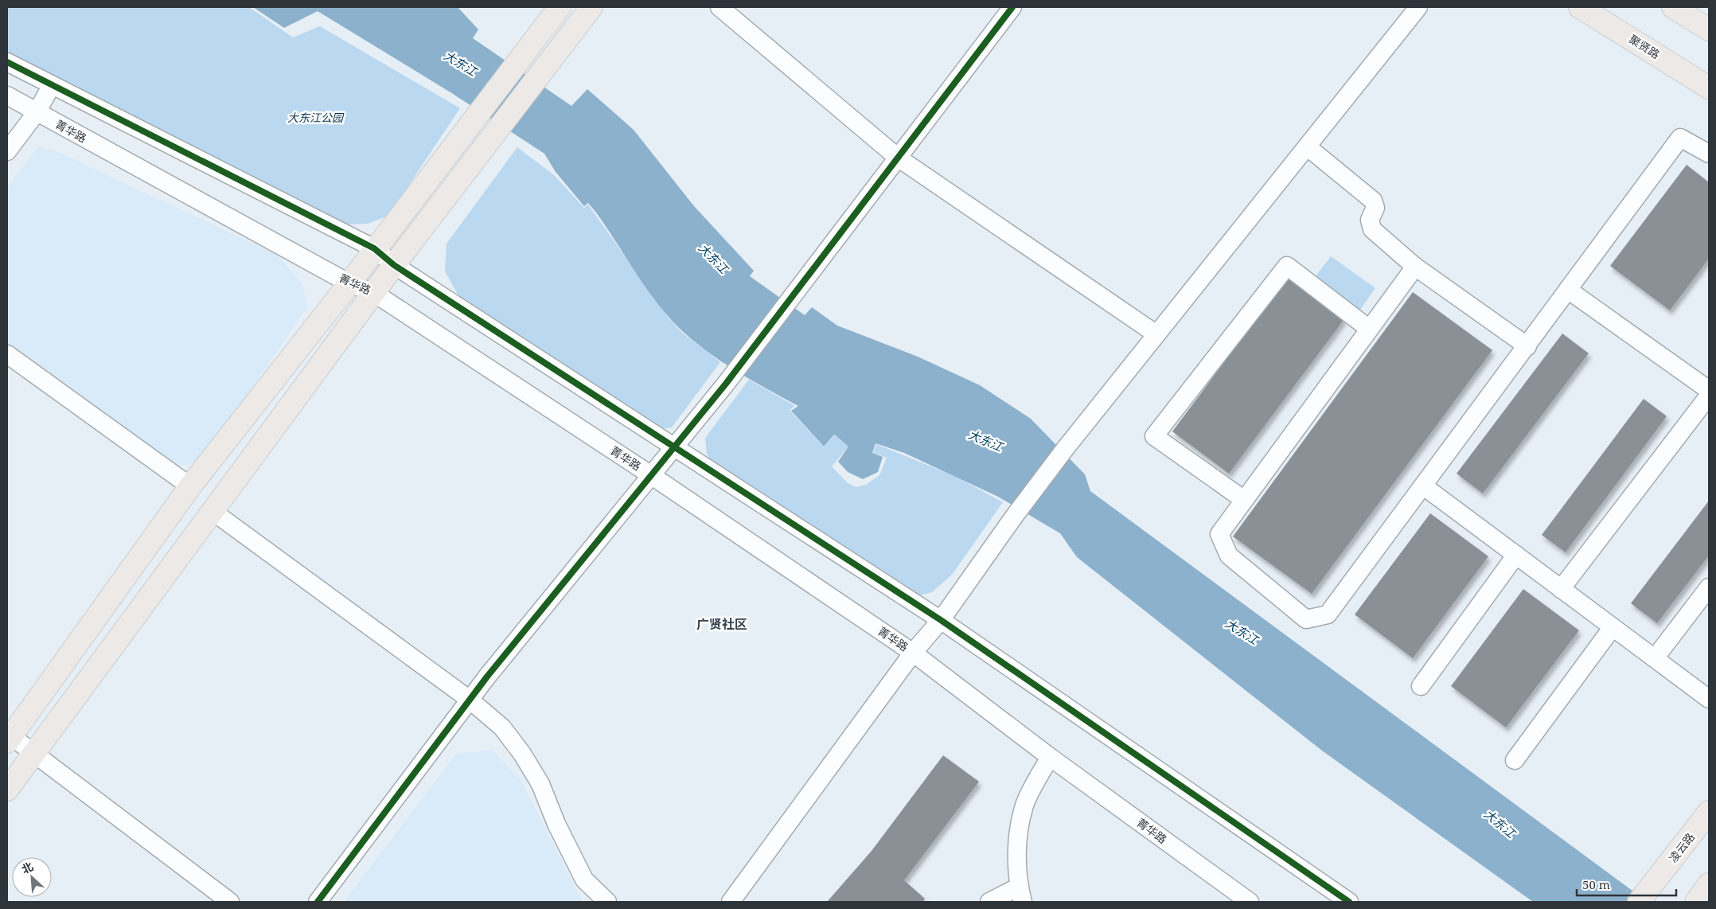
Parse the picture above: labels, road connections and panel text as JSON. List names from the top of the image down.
{
  "streets": {
    "main road": ["聚贤路", "凌云路"],
    "street": ["菁华路"]
  },
  "districts": ["广贤社区"],
  "water": ["大东江"],
  "parks": ["大东江公园"],
  "scale_bar": "50 m",
  "north": "top left"
}
